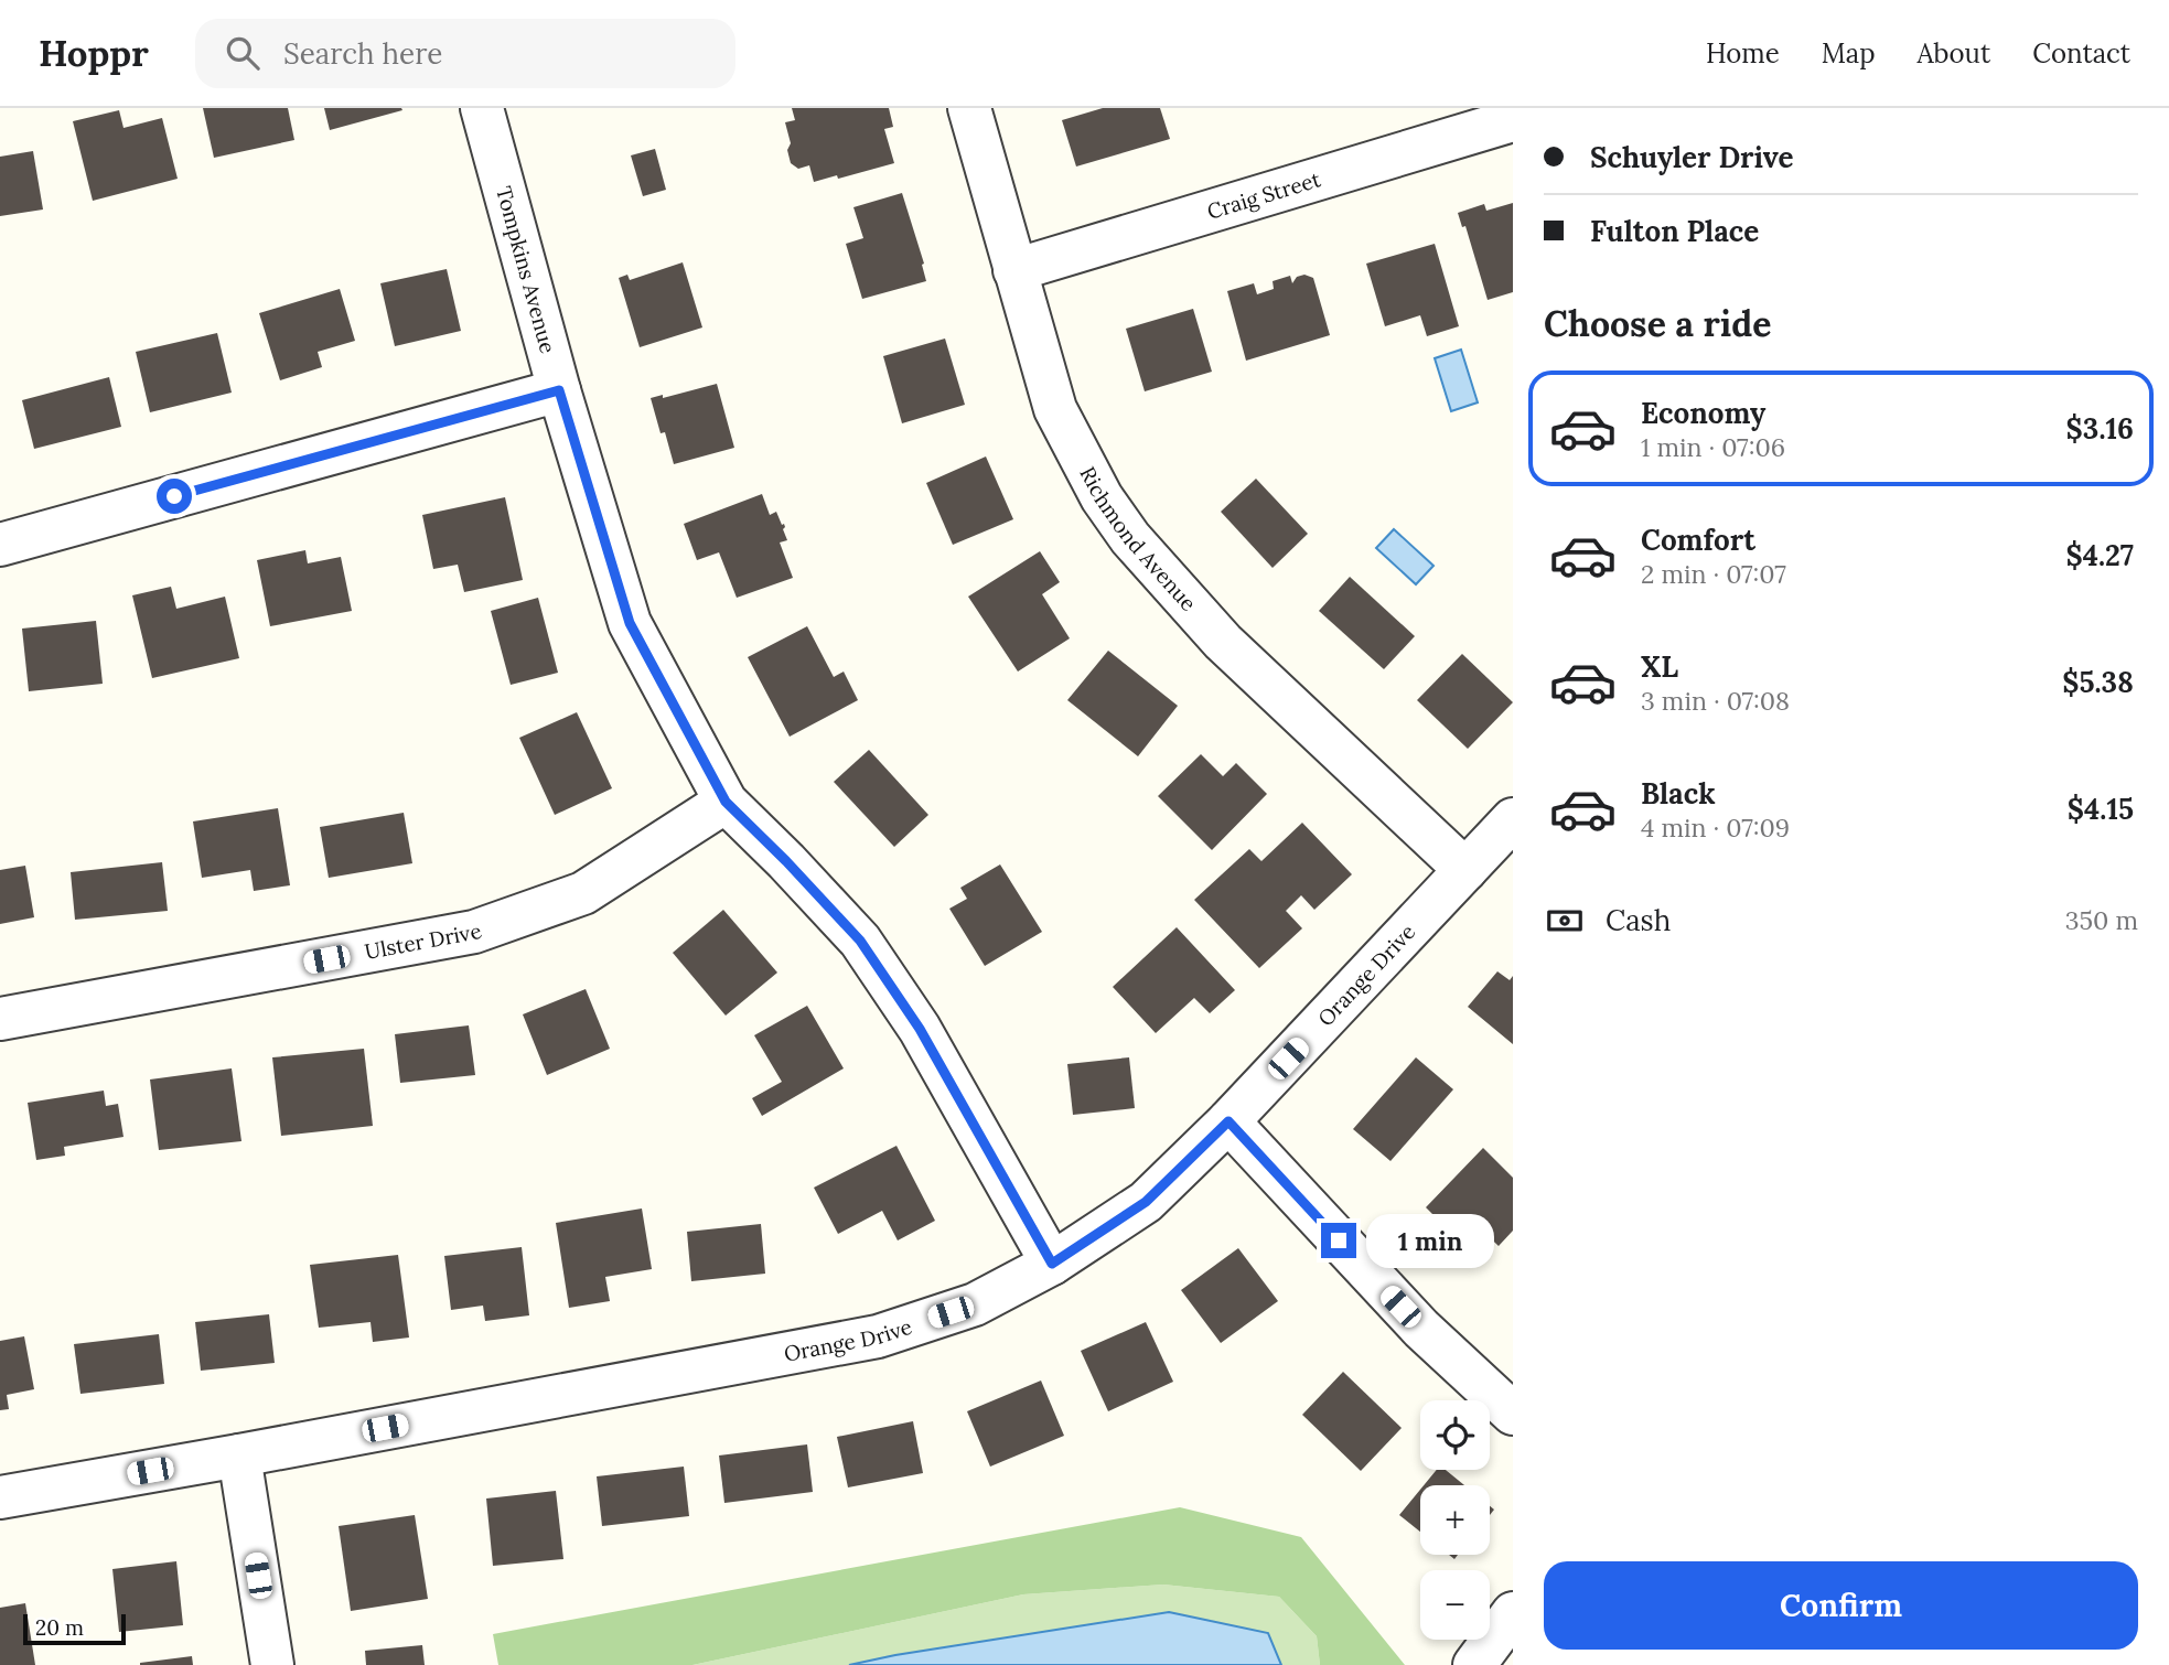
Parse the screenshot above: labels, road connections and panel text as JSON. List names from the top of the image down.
{
  "streets": {
    "street": [
      "Craig Street",
      "Tompkins Avenue",
      "Richmond Avenue",
      "Ulster Drive",
      "Orange Drive"
    ]
  },
  "crossings": [
    ["Craig Street", "Richmond Avenue"],
    ["Tompkins Avenue", "Ulster Drive"],
    ["Tompkins Avenue", "Orange Drive"],
    ["Richmond Avenue", "Orange Drive"]
  ],
  "scale_bar": "20 m",
  "page": {
    "header": "Hoppr",
    "search": "Search here",
    "nav": [
      "Home",
      "Map",
      "About",
      "Contact"
    ],
    "banner": ["Schuyler Drive", "Fulton Place"],
    "heading": "Choose a ride",
    "list": [
      {
        "name": "Economy",
        "note": "1 min · 07:06",
        "value": "$3.16"
      },
      {
        "name": "Comfort",
        "note": "2 min · 07:07",
        "value": "$4.27"
      },
      {
        "name": "XL",
        "note": "3 min · 07:08",
        "value": "$5.38"
      },
      {
        "name": "Black",
        "note": "4 min · 07:09",
        "value": "$4.15"
      }
    ],
    "pay": ["Cash", "350 m"],
    "bubble": "1 min",
    "map_buttons": ["+", "−"],
    "buttons": "Confirm",
    "scale": "20 m"
  }
}
